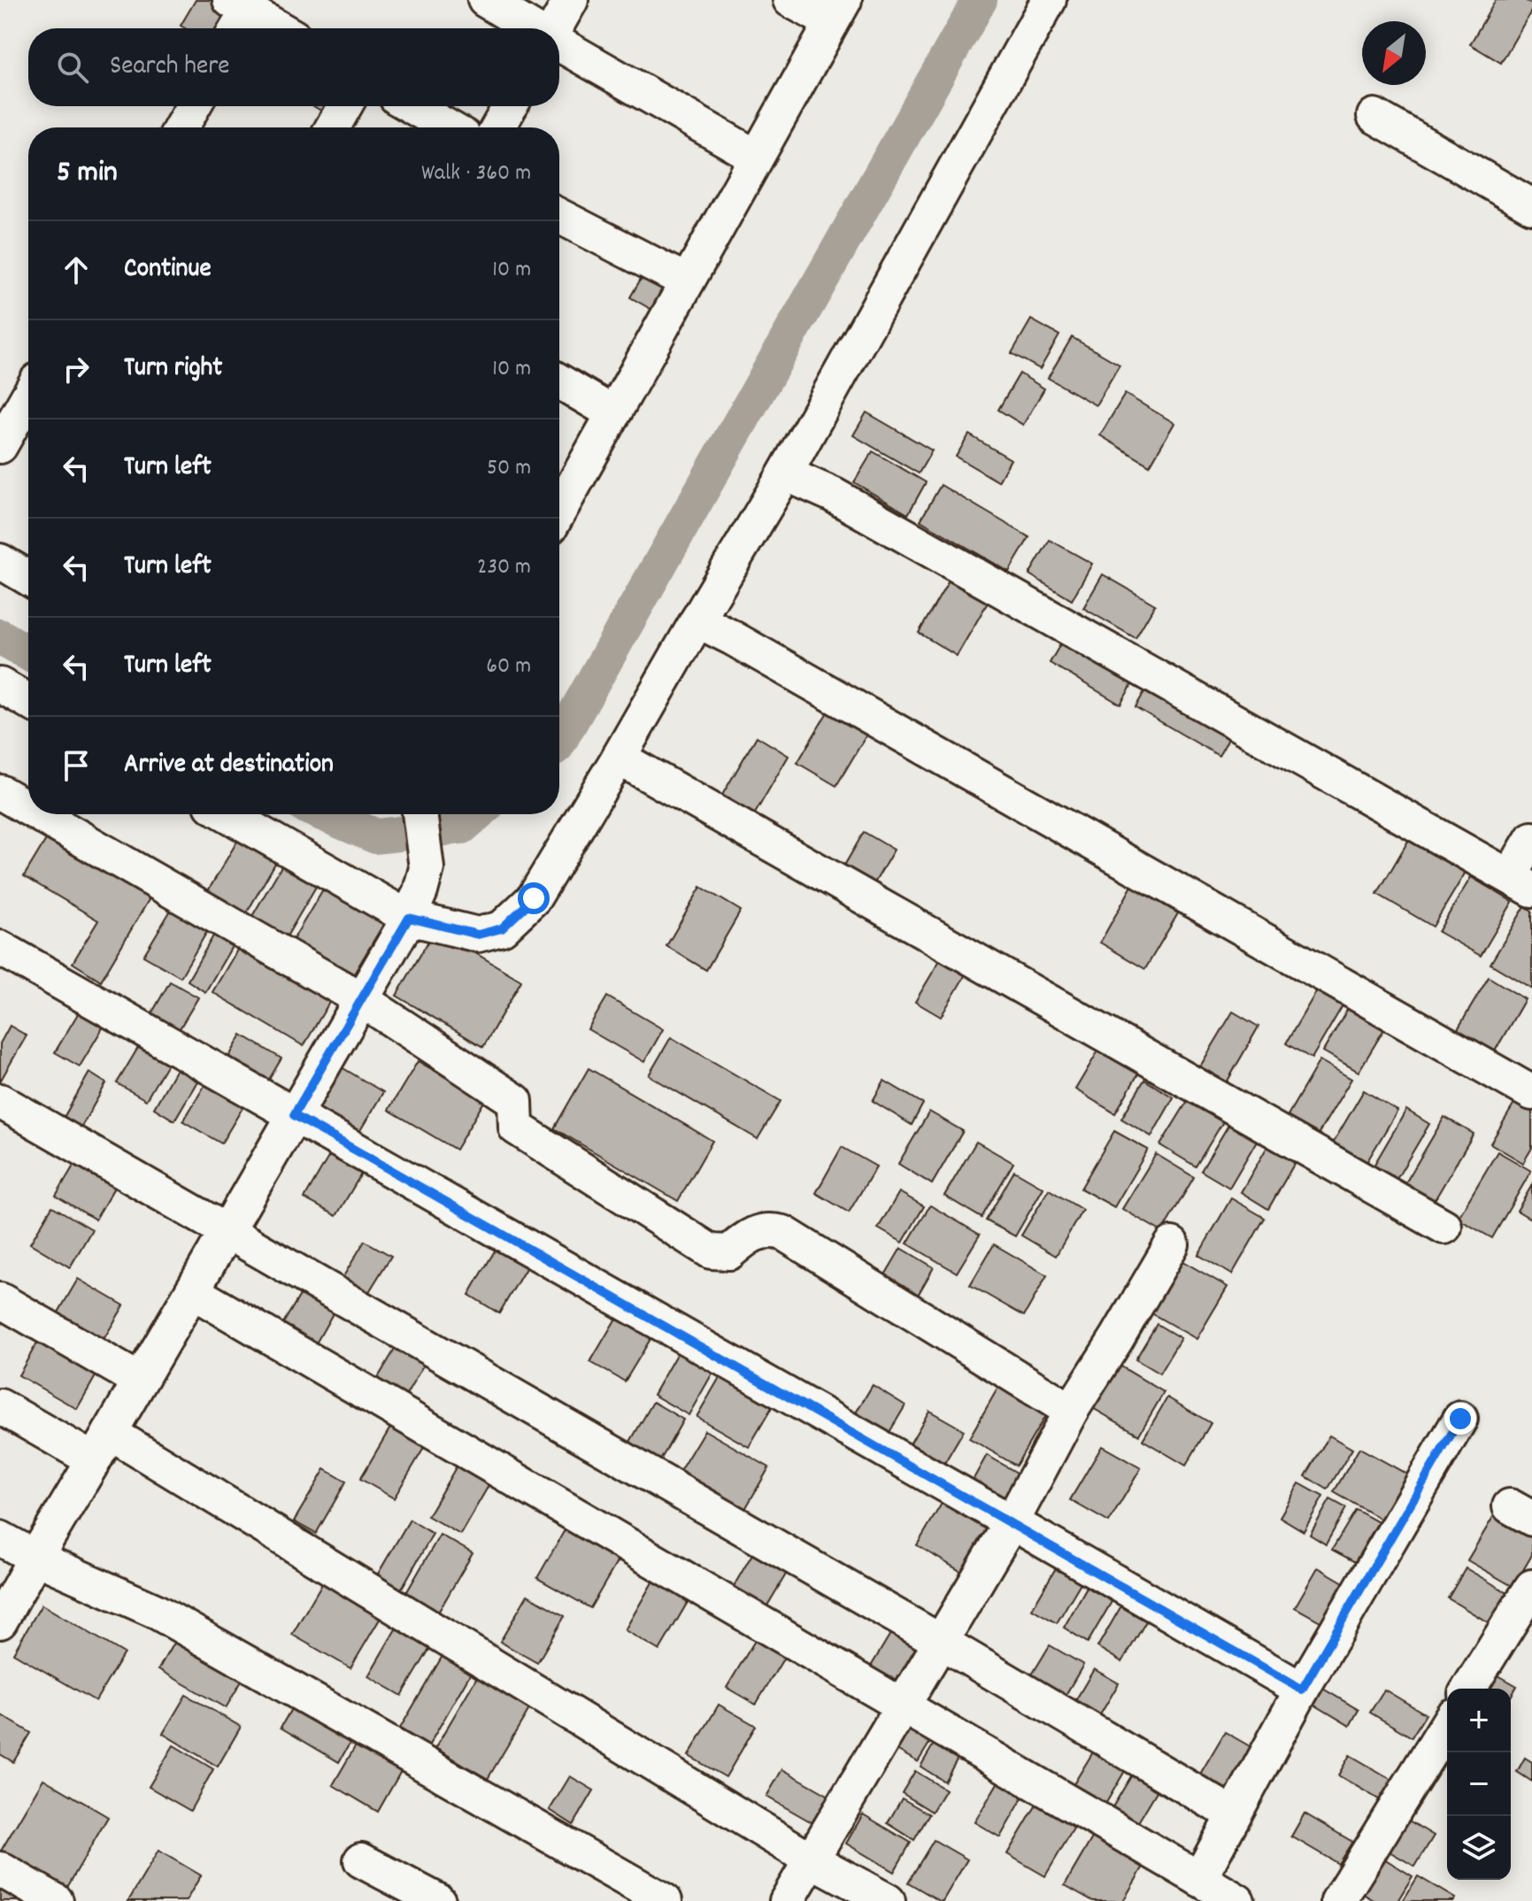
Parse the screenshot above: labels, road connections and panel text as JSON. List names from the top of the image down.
{
  "north": "bottom left",
  "page": {
    "search": "Search here",
    "heading": ["5 min", "Walk · 360 m"],
    "list": [
      ["Continue", "10 m"],
      ["Turn right", "10 m"],
      ["Turn left", "50 m"],
      ["Turn left", "230 m"],
      ["Turn left", "60 m"],
      "Arrive at destination"
    ],
    "map_buttons": ["+", "−"]
  }
}
